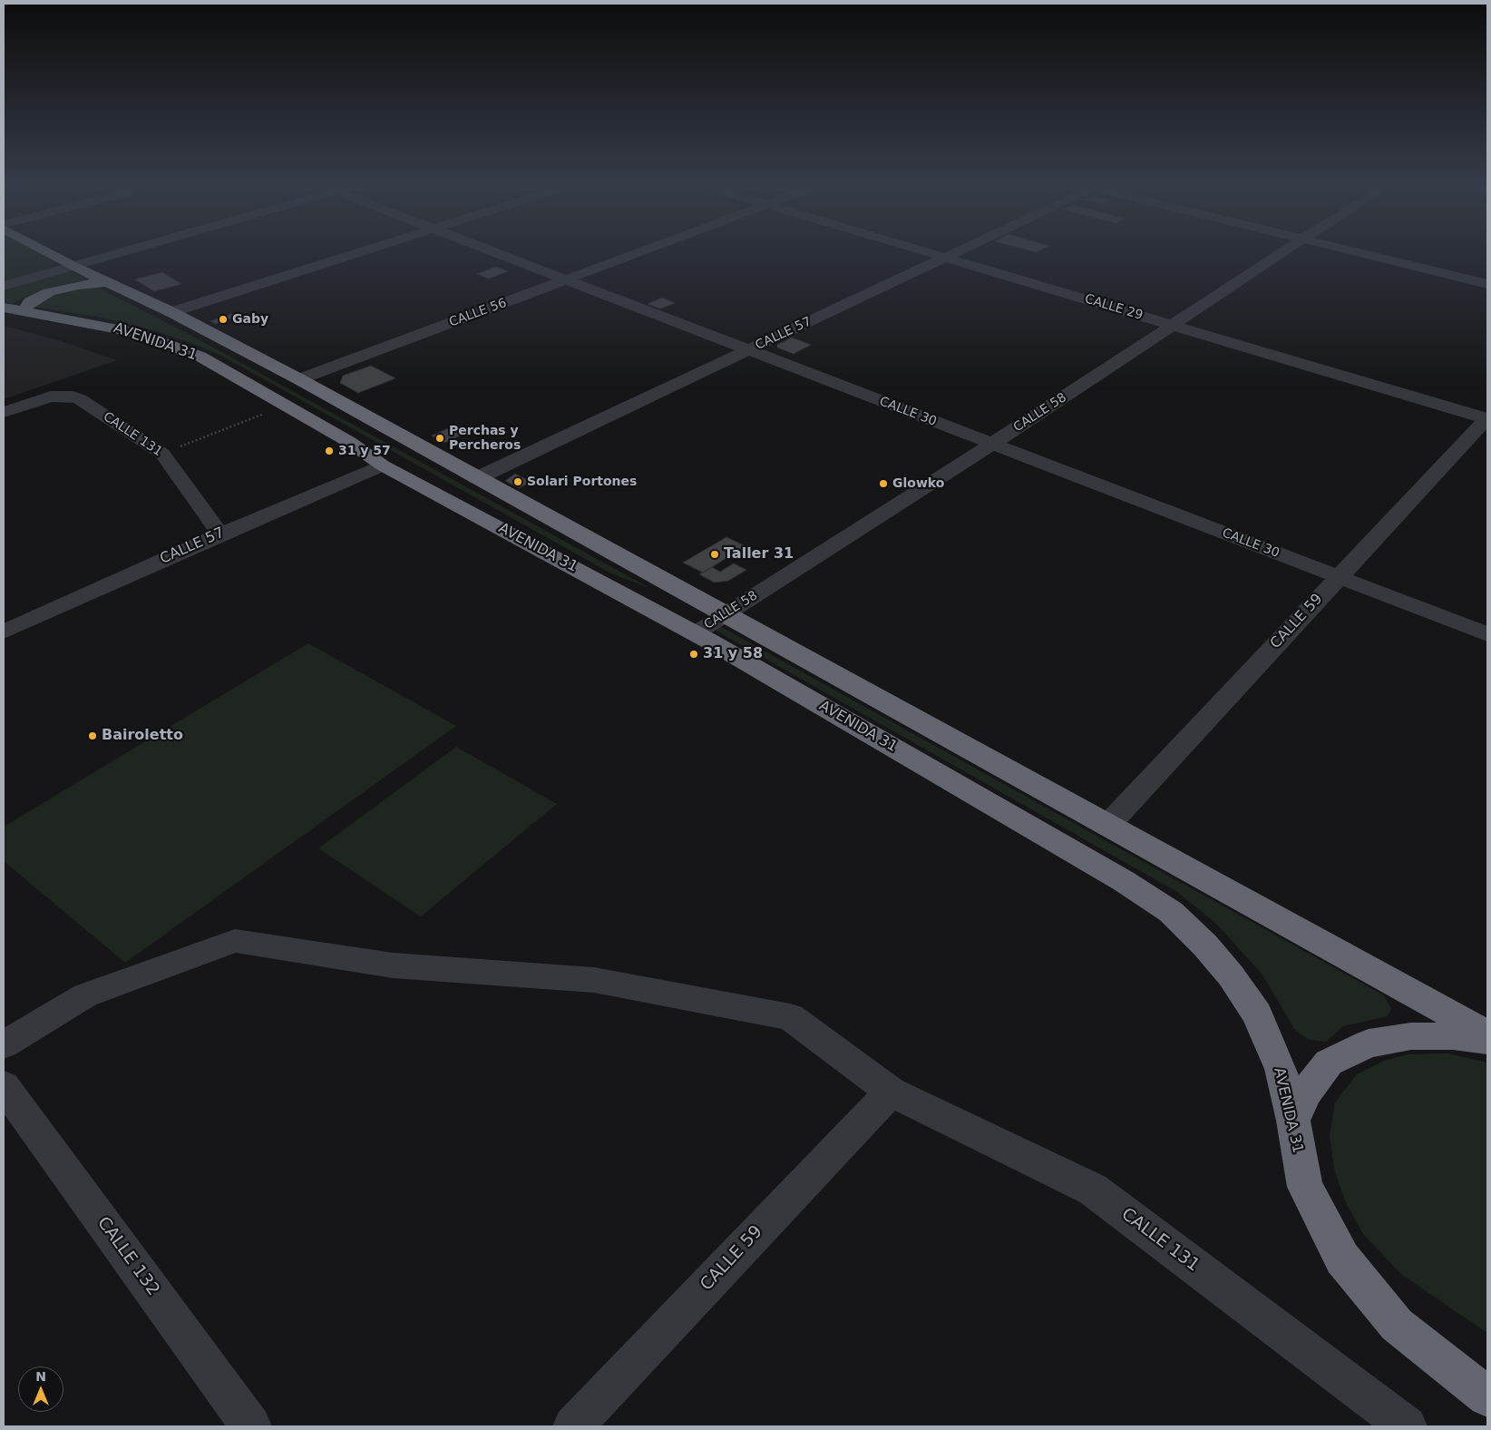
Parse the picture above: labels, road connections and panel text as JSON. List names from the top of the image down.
{
  "streets": {
    "highway": ["AVENIDA 31"],
    "street": [
      "CALLE 29",
      "CALLE 56",
      "CALLE 57",
      "CALLE 30",
      "CALLE 58",
      "CALLE 131",
      "CALLE 59",
      "CALLE 132"
    ]
  },
  "crossings": [
    ["CALLE 29", "CALLE 57"],
    ["CALLE 29", "CALLE 58"],
    ["CALLE 29", "CALLE 59"],
    ["CALLE 56", "AVENIDA 31"],
    ["CALLE 56", "CALLE 30"],
    ["CALLE 57", "AVENIDA 31"],
    ["CALLE 57", "CALLE 30"],
    ["CALLE 57", "CALLE 131"],
    ["AVENIDA 31", "CALLE 58"],
    ["AVENIDA 31", "CALLE 59"],
    ["CALLE 30", "CALLE 58"],
    ["CALLE 30", "CALLE 59"],
    ["CALLE 131", "CALLE 59"]
  ],
  "places": [
    "Gaby",
    "Perchas y Percheros",
    "31 y 57",
    "Solari Portones",
    "Glowko",
    "Taller 31",
    "31 y 58",
    "Bairoletto"
  ],
  "north": "top"
}
